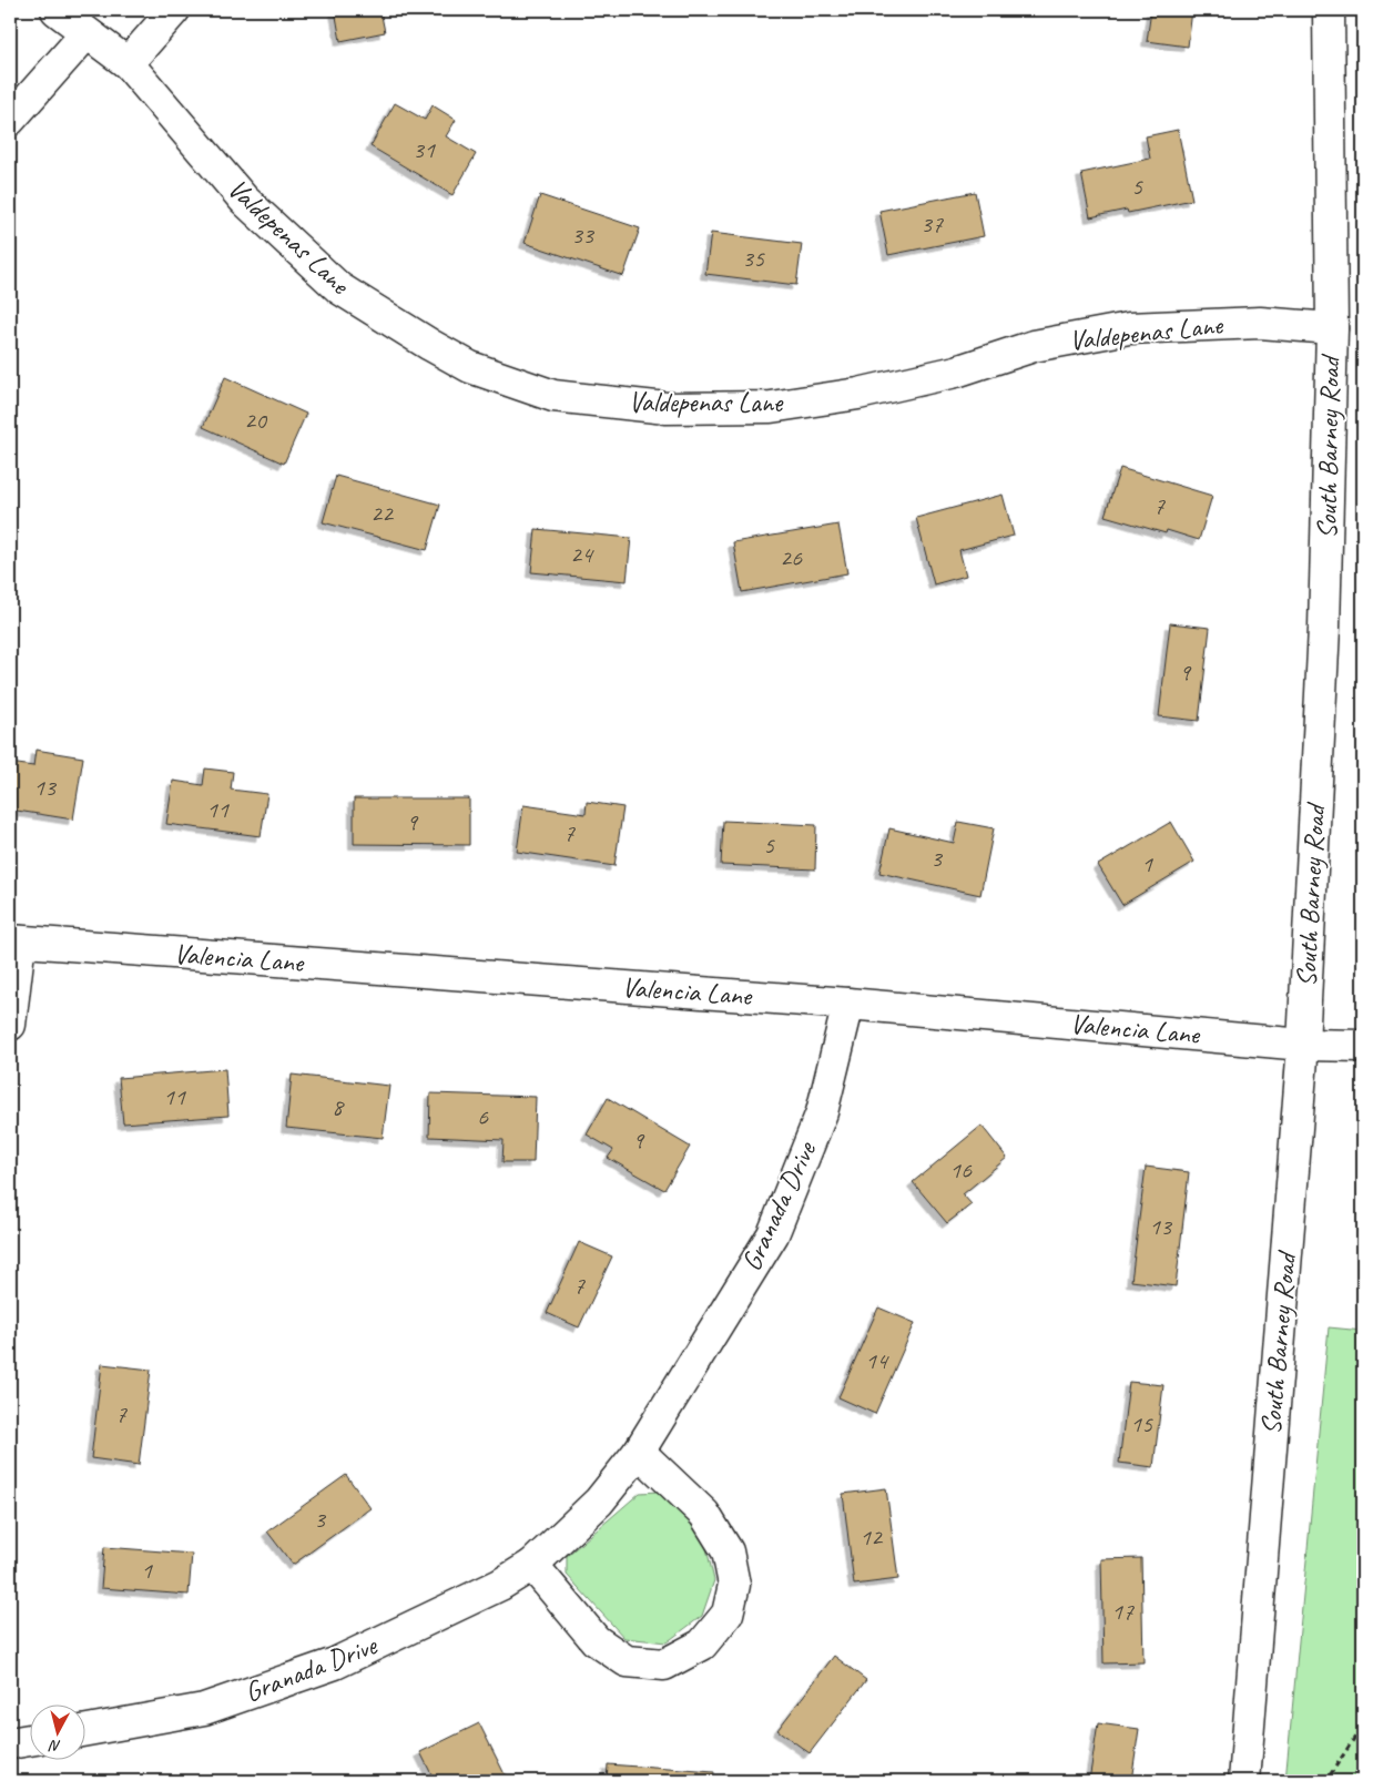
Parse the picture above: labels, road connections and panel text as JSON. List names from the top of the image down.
{
  "streets": {
    "street": [
      "Valdepenas Lane",
      "South Barney Road",
      "Valencia Lane",
      "Granada Drive"
    ]
  },
  "crossings": [
    ["Valdepenas Lane", "South Barney Road"],
    ["South Barney Road", "Valencia Lane"],
    ["Valencia Lane", "Granada Drive"]
  ],
  "house_numbers": [
    "31",
    "5",
    "37",
    "33",
    "35",
    "20",
    "7",
    "22",
    "24",
    "26",
    "9",
    "13",
    "11",
    "9",
    "7",
    "5",
    "3",
    "1",
    "11",
    "8",
    "6",
    "9",
    "16",
    "13",
    "7",
    "14",
    "7",
    "15",
    "3",
    "12",
    "1",
    "17"
  ],
  "north": "bottom"
}
